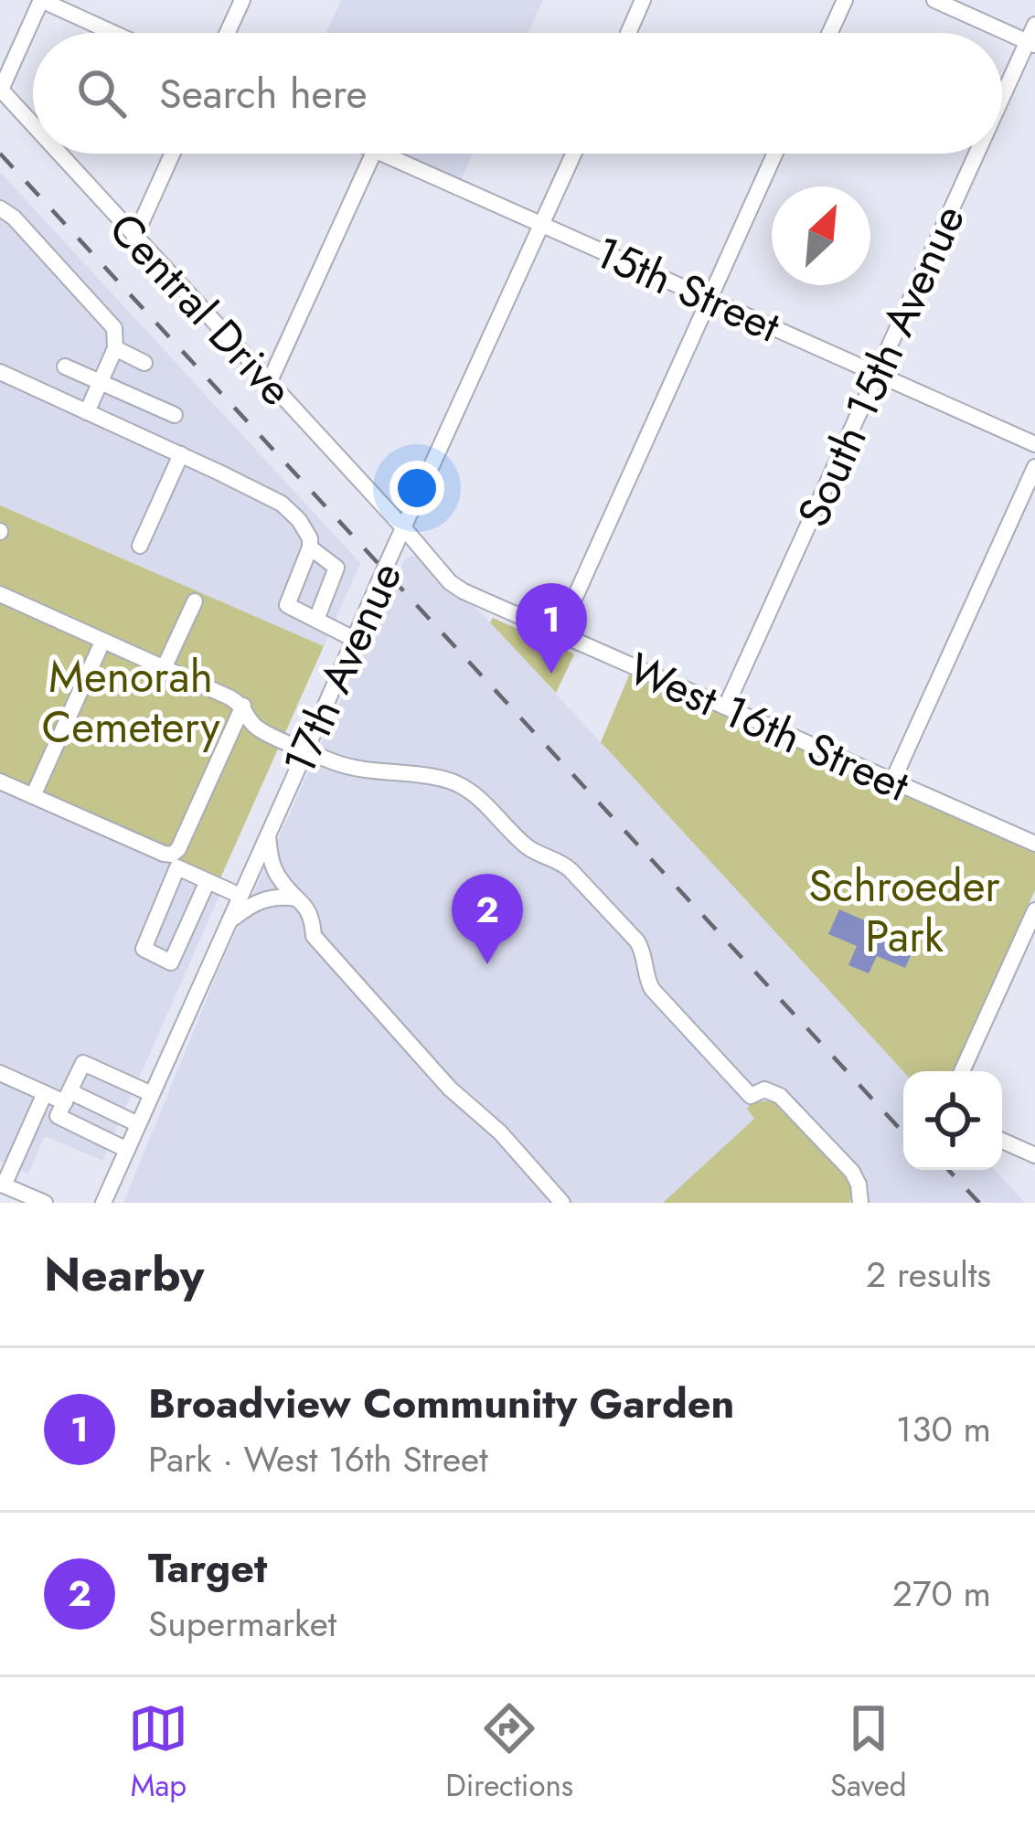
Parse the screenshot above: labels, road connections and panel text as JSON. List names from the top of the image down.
{
  "streets": {
    "street": [
      "15th Street",
      "Central Drive",
      "South 15th Avenue",
      "17th Avenue",
      "West 16th Street"
    ]
  },
  "crossings": [
    ["15th Street", "South 15th Avenue"],
    ["15th Street", "17th Avenue"],
    ["Central Drive", "17th Avenue"],
    ["Central Drive", "West 16th Street"],
    ["South 15th Avenue", "West 16th Street"],
    ["17th Avenue", "West 16th Street"]
  ],
  "parks": ["Menorah Cemetery", "Schroeder Park"],
  "north": "top right",
  "page": {
    "search": "Search here",
    "pins": ["1", "2"],
    "heading": ["Nearby", "2 results"],
    "list": [
      {
        "mark": "1",
        "name": "Broadview Community Garden",
        "note": "Park · West 16th Street",
        "value": "130 m"
      },
      {
        "mark": "2",
        "name": "Target",
        "note": "Supermarket",
        "value": "270 m"
      }
    ],
    "nav": ["Map", "Directions", "Saved"]
  }
}
